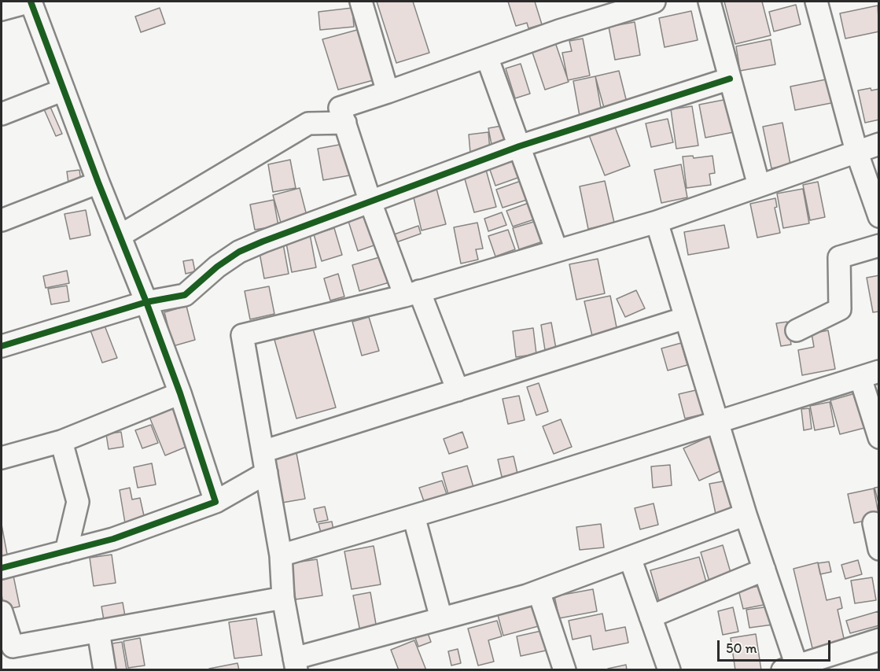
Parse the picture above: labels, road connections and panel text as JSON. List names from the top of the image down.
{
  "scale_bar": "50 m"
}
